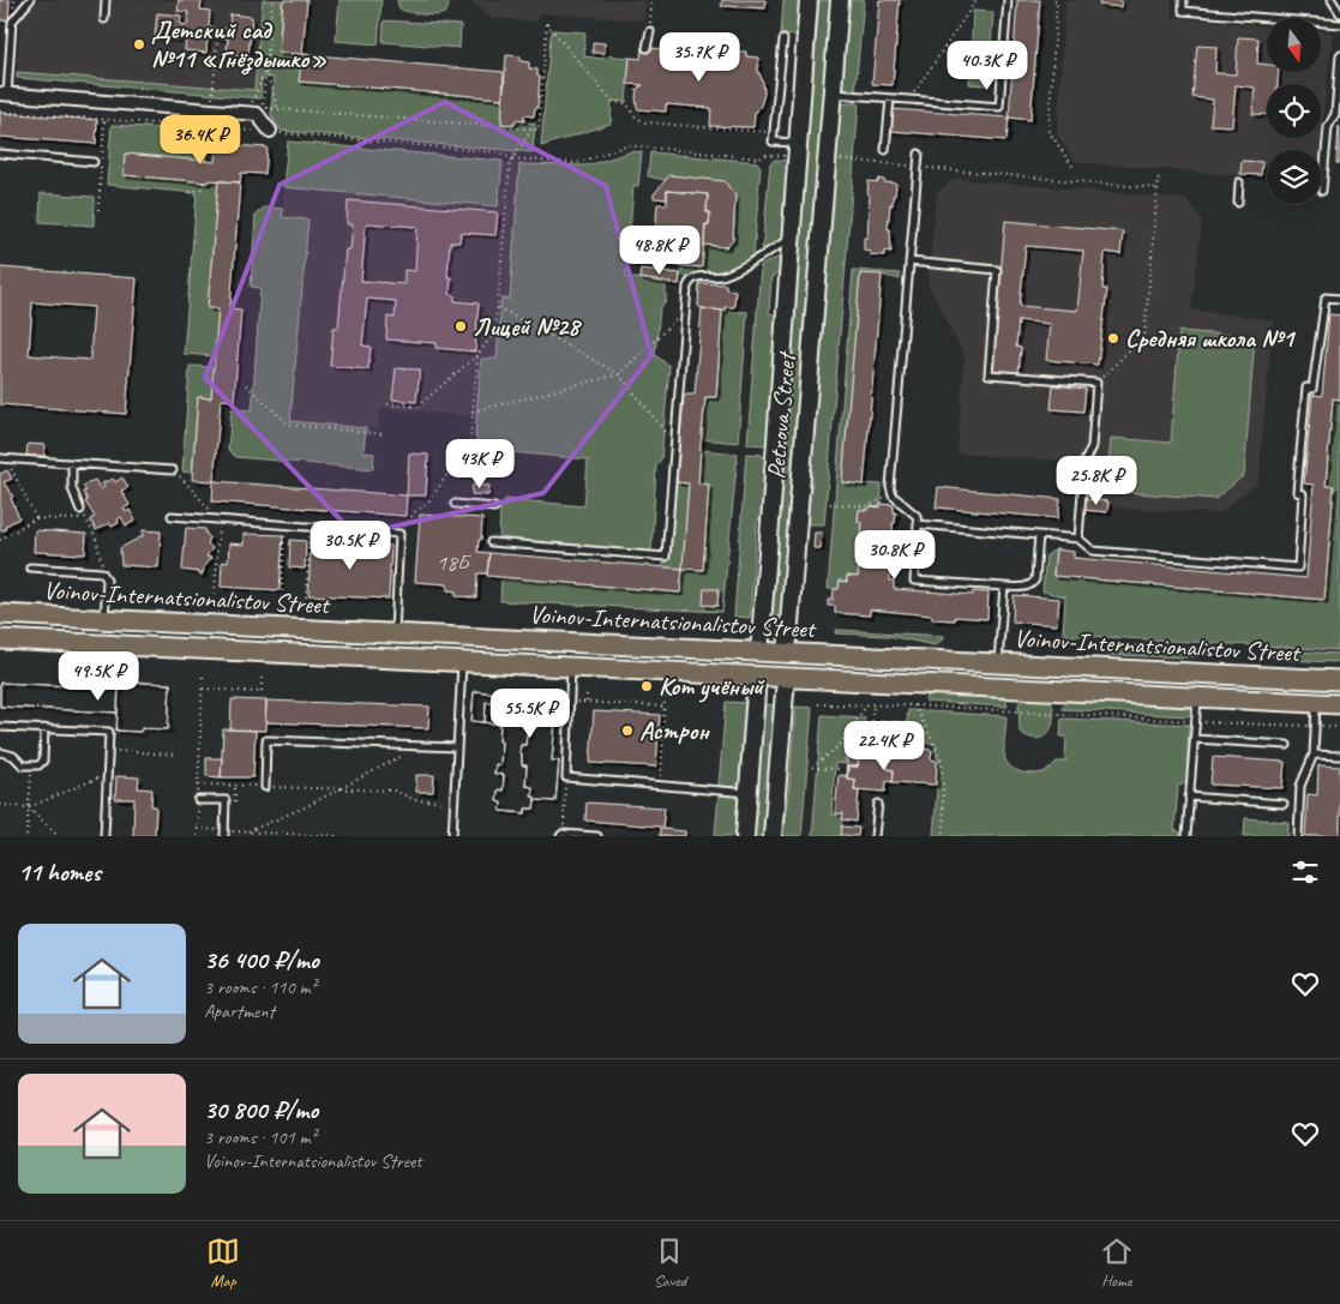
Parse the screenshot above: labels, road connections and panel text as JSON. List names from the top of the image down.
{
  "streets": {
    "main road": ["Petrova Street", "Voinov-Internatsionalistov Street"]
  },
  "crossings": [
    ["Petrova Street", "Voinov-Internatsionalistov Street"]
  ],
  "places": [
    "Детский сад №11 «Гнёздышко»",
    "Лицей №28",
    "Средняя школа №1",
    "Кот учёный",
    "Астрон"
  ],
  "house_numbers": ["18Б"],
  "north": "bottom",
  "page": {
    "price": [
      "35.7K ₽",
      "40.3K ₽",
      "36.4K ₽",
      "48.8K ₽",
      "43K ₽",
      "25.8K ₽",
      "30.5K ₽",
      "30.8K ₽",
      "49.5K ₽",
      "55.5K ₽",
      "22.4K ₽"
    ],
    "heading": "11 homes",
    "list": [
      {
        "name": "36 400 ₽/mo",
        "note": "3 rooms · 110 m² · Apartment"
      },
      {
        "name": "30 800 ₽/mo",
        "note": "3 rooms · 101 m² · Voinov-Internatsionalistov Street"
      }
    ],
    "tabs": ["Map", "Saved", "Home"]
  }
}
